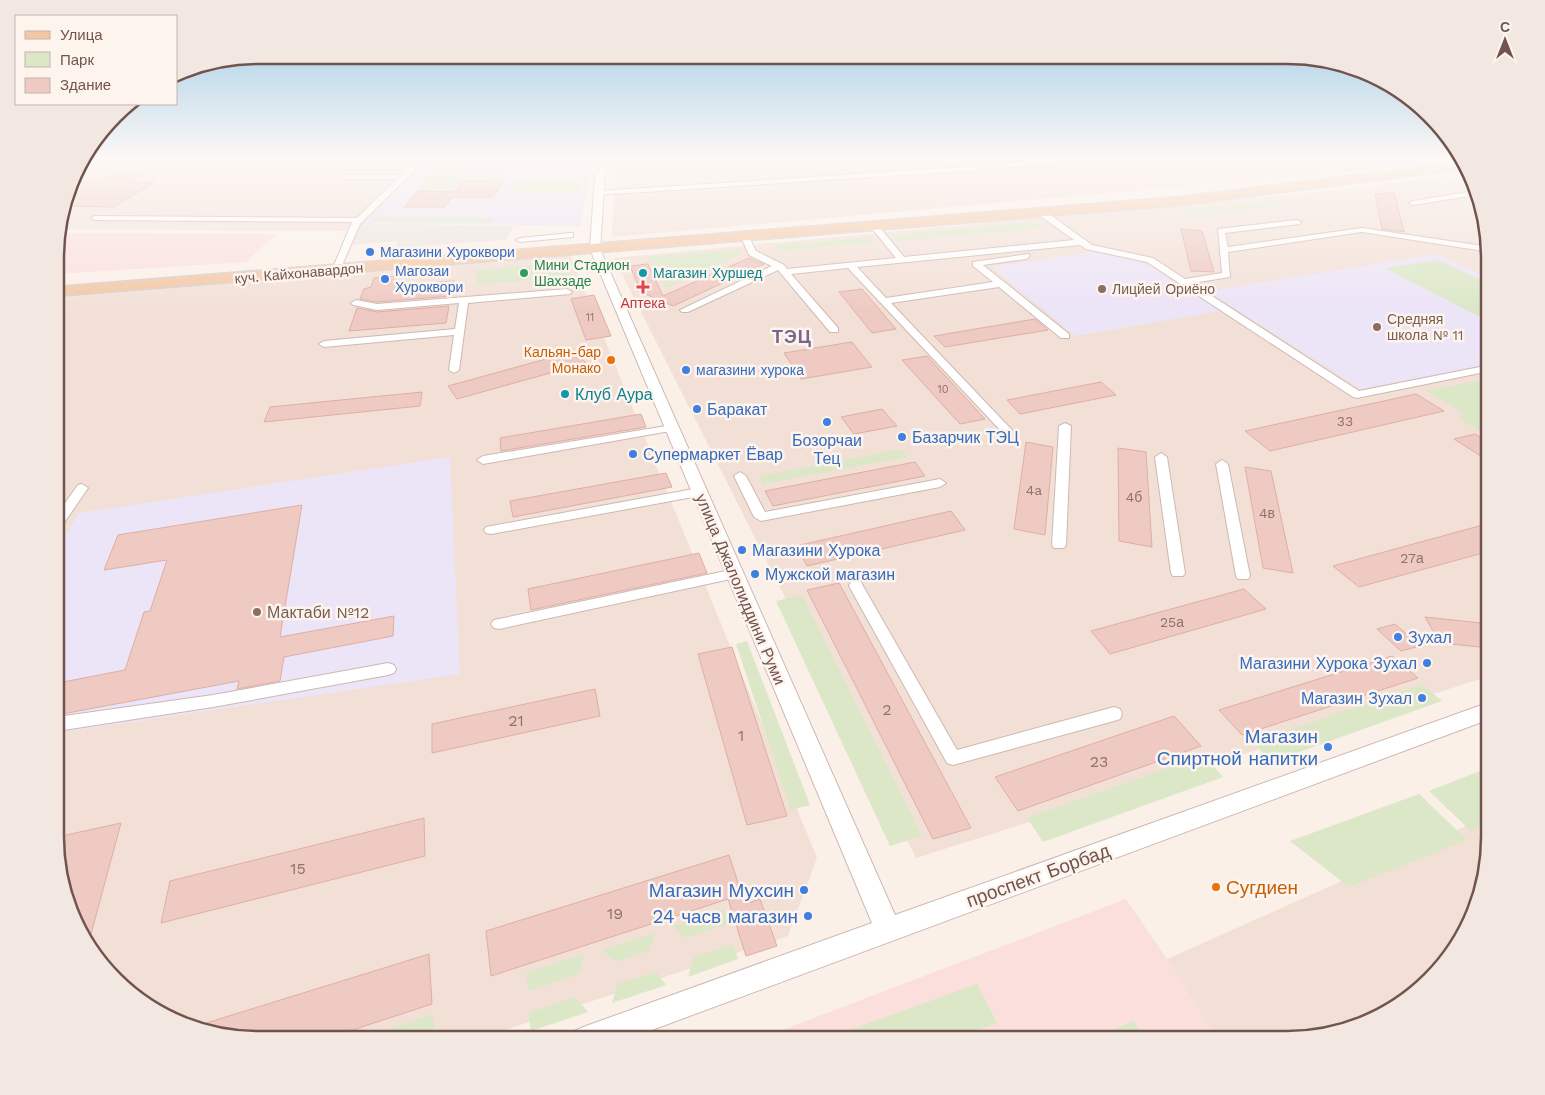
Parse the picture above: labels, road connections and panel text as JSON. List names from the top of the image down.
{
  "streets": {
    "main road": ["куч. Кайхонавардон"],
    "street": ["улица Джалолиддини Руми", "проспект Борбад"]
  },
  "crossings": [
    ["куч. Кайхонавардон", "улица Джалолиддини Руми"],
    ["улица Джалолиддини Руми", "проспект Борбад"]
  ],
  "districts": ["ТЭЦ"],
  "places": {
    "other": [
      "Магазини Хуроквори",
      "Мини Стадион Шахзаде",
      "Магазин Хуршед",
      "Магозаи Хуроквори",
      "Лицйей Ориёно",
      "Средняя школа № 11",
      "Кальян-бар Монако",
      "магазини хурока",
      "Клуб Аура",
      "Баракат",
      "Бозорчаи Тец",
      "Базарчик ТЭЦ",
      "Супермаркет Ёвар",
      "Магазини Хурока",
      "Мужской магазин",
      "Мактаби №12",
      "Зухал",
      "Магазини Хурока Зухал",
      "Магазин Зухал",
      "Магазин Спиртной напитки",
      "Сугдиен",
      "Магазин Мухсин",
      "24 часв магазин"
    ],
    "health": ["Аптека"]
  },
  "house_numbers": [
    "11",
    "10",
    "33",
    "4a",
    "4б",
    "4в",
    "27а",
    "25а",
    "2",
    "21",
    "1",
    "23",
    "15",
    "19"
  ],
  "legend": ["Улица", "Парк", "Здание"],
  "north": "top"
}
